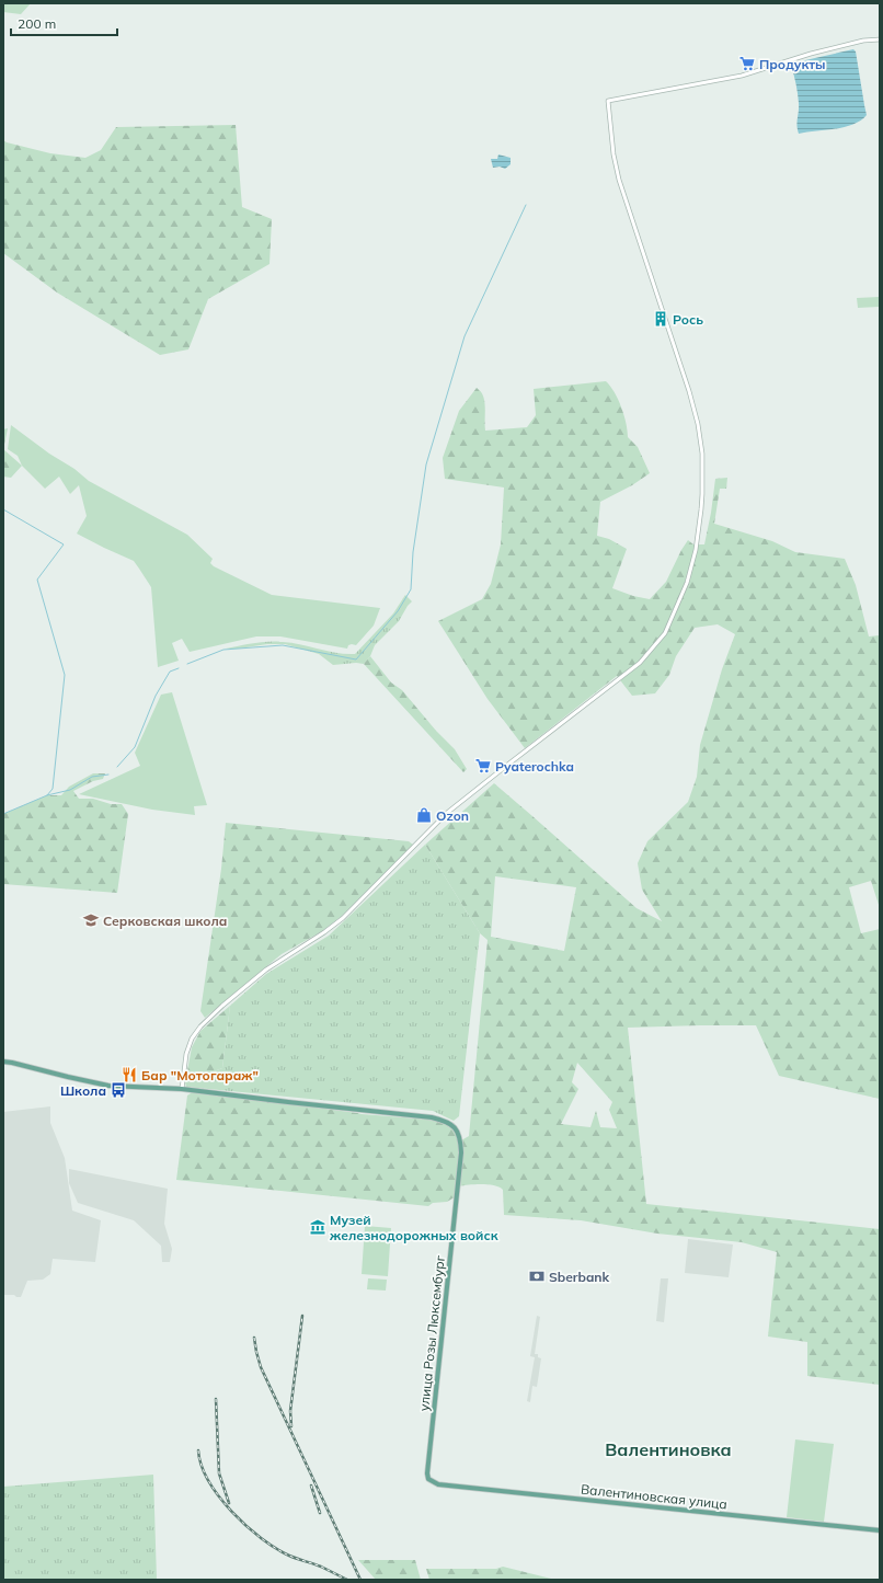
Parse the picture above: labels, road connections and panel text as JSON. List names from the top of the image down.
{
  "streets": {
    "main road": ["улица Розы Люксембург", "Валентиновская улица"]
  },
  "crossings": [
    ["улица Розы Люксембург", "Валентиновская улица"]
  ],
  "districts": ["Валентиновка"],
  "places": {
    "supermarket": ["Продукты", "Pyaterochka"],
    "building": ["Рось"],
    "shop": ["Ozon"],
    "school or university": ["Серковская школа"],
    "restaurant": ["Бар \"Мотогараж\""],
    "bus stop": ["Школа"],
    "museum": ["Музей железнодорожных войск"],
    "bank": ["Sberbank"]
  },
  "scale_bar": "200 m"
}
